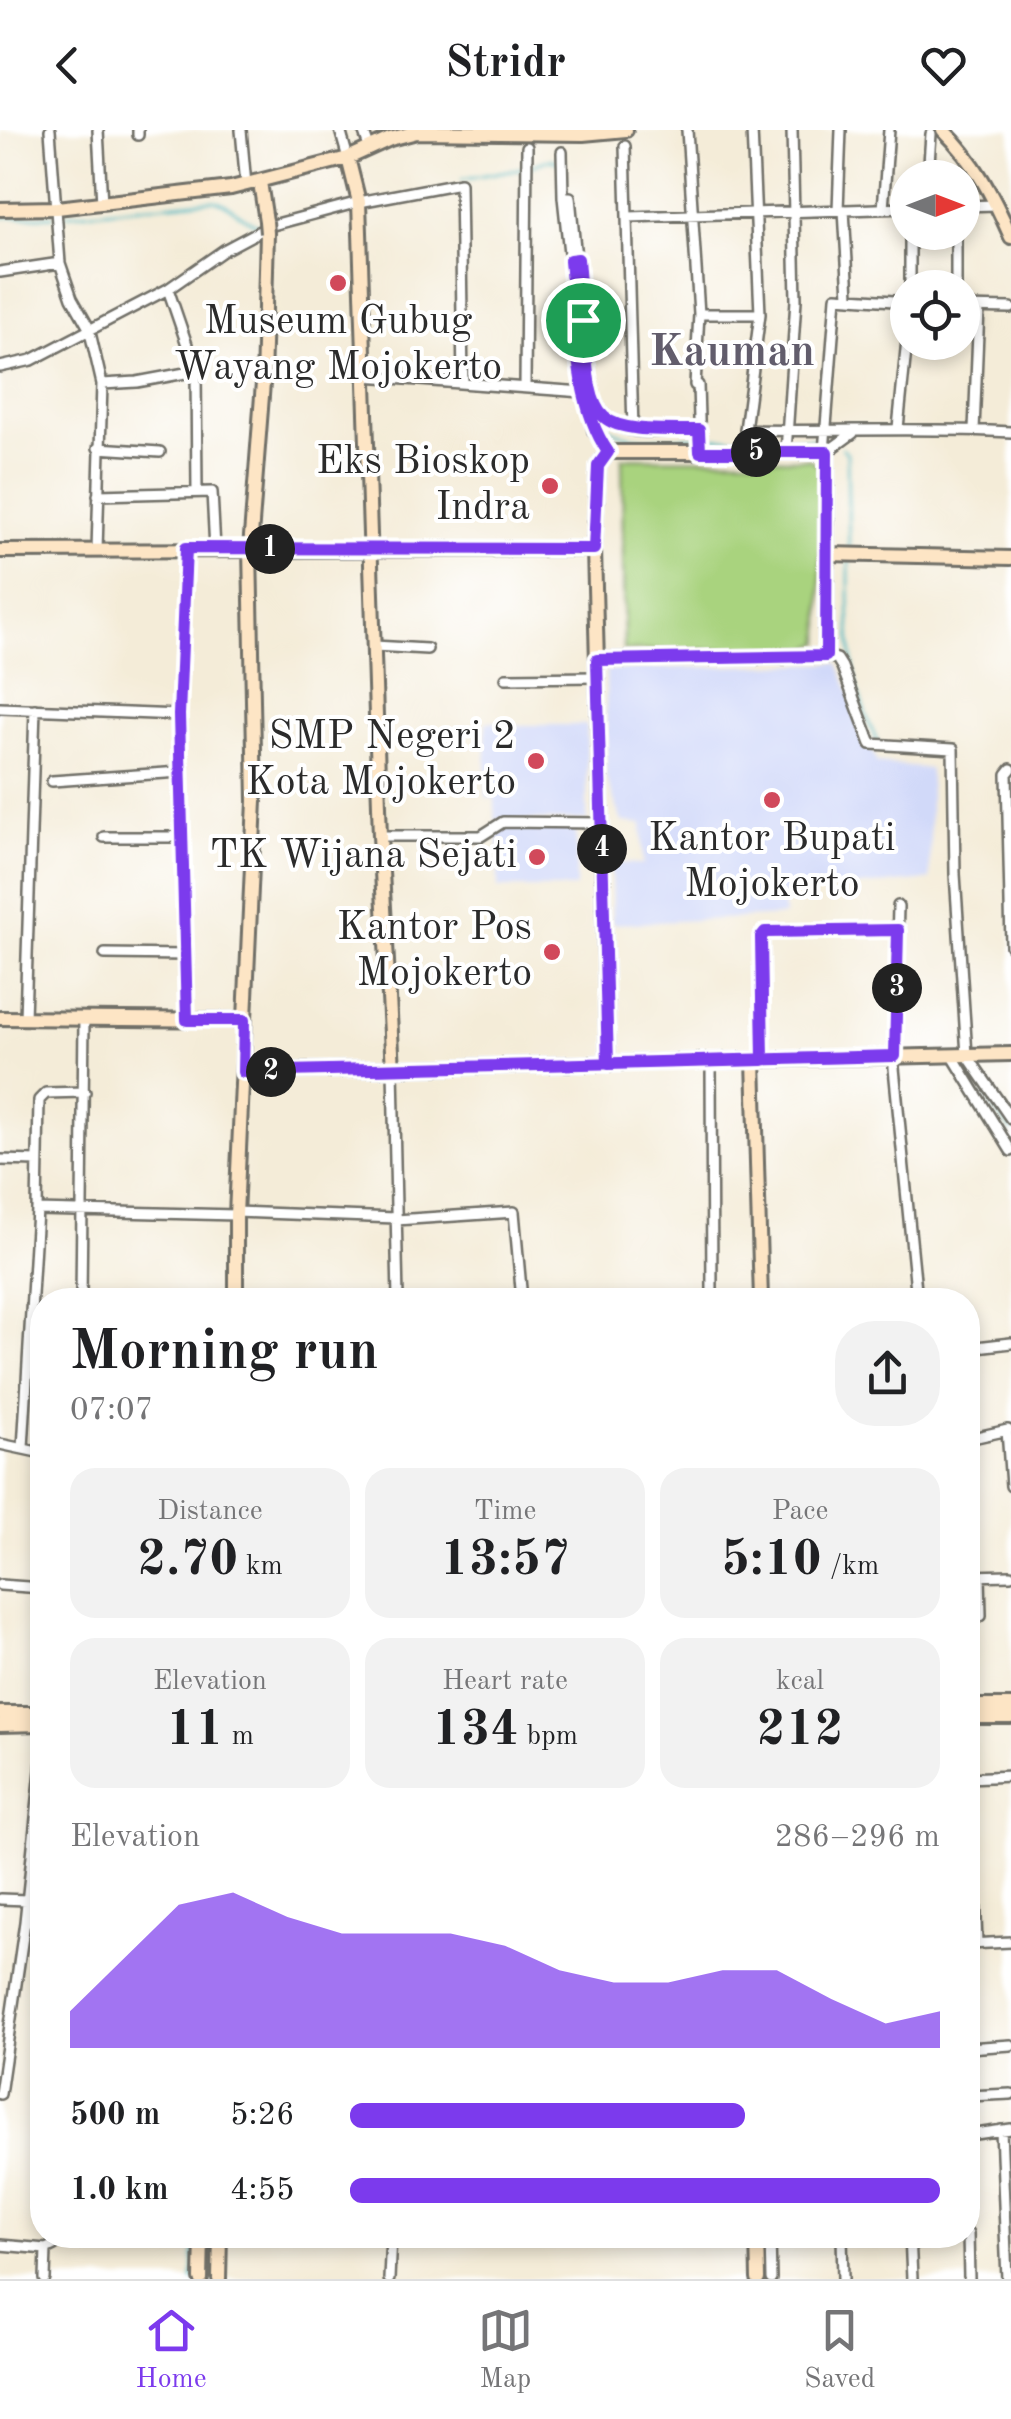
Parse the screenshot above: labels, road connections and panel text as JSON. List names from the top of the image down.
{
  "districts": ["Kauman"],
  "places": [
    "Museum Gubug Wayang Mojokerto",
    "Eks Bioskop Indra",
    "SMP Negeri 2 Kota Mojokerto",
    "Kantor Bupati Mojokerto",
    "TK Wijana Sejati",
    "Kantor Pos Mojokerto"
  ],
  "north": "right",
  "page": {
    "header": "Stridr",
    "pins": [
      "5",
      "1",
      "4",
      "3",
      "2"
    ],
    "heading": ["Morning run", "07:07"],
    "stats": [
      ["Distance", "2.70 km"],
      ["Time", "13:57"],
      ["Pace", "5:10 /km"],
      ["Elevation", "11 m"],
      ["Heart rate", "134 bpm"],
      ["kcal", "212"]
    ],
    "chart": ["Elevation", "286–296 m"],
    "list": [
      {
        "name": "500 m",
        "note": "5:26"
      },
      {
        "name": "1.0 km",
        "note": "4:55"
      }
    ],
    "tabs": ["Home", "Map", "Saved"]
  }
}
